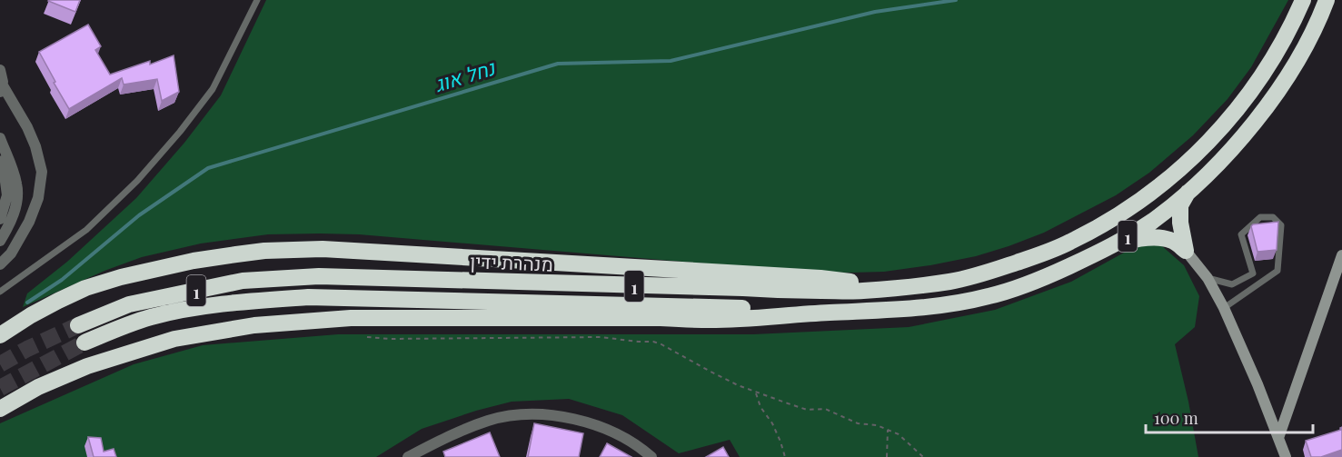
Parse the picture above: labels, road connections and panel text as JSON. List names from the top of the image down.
{
  "streets": {
    "highway": ["1", "מנהרת ידין"]
  },
  "crossings": [
    ["1", "מנהרת ידין"]
  ],
  "water": ["נחל אוג"],
  "scale_bar": "100 m"
}
